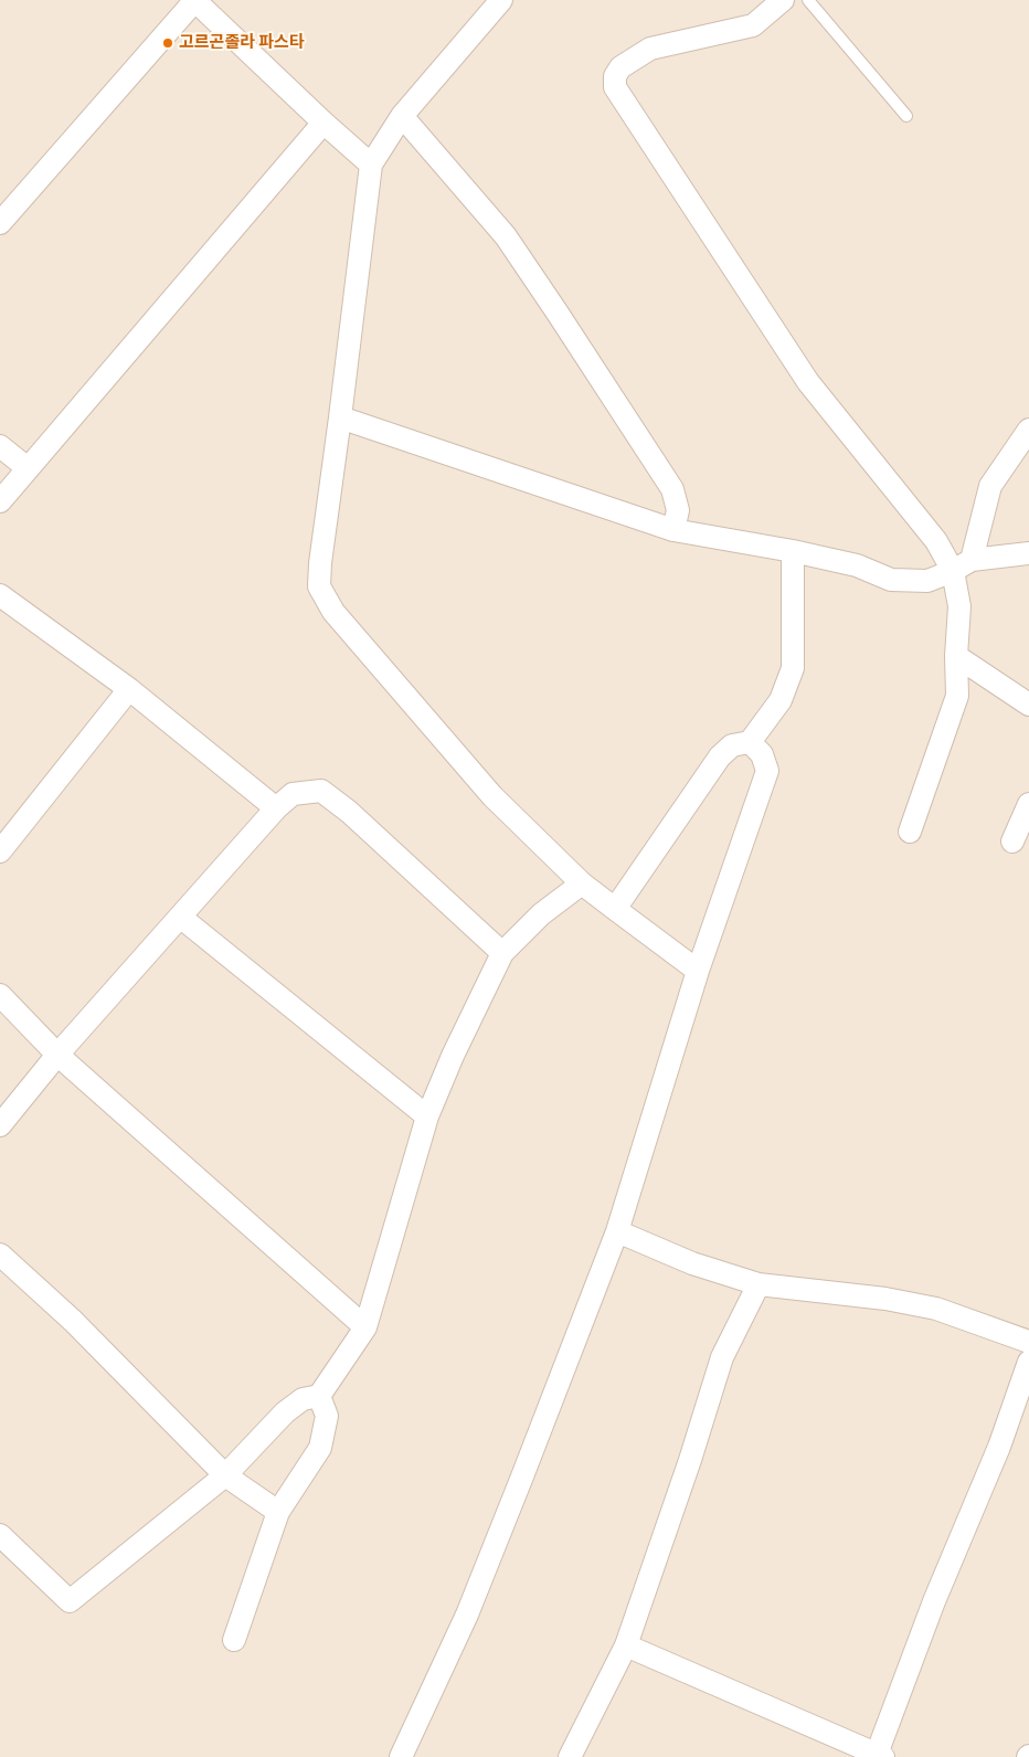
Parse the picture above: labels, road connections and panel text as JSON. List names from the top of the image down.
{
  "places": ["고르곤졸라 파스타"]
}
